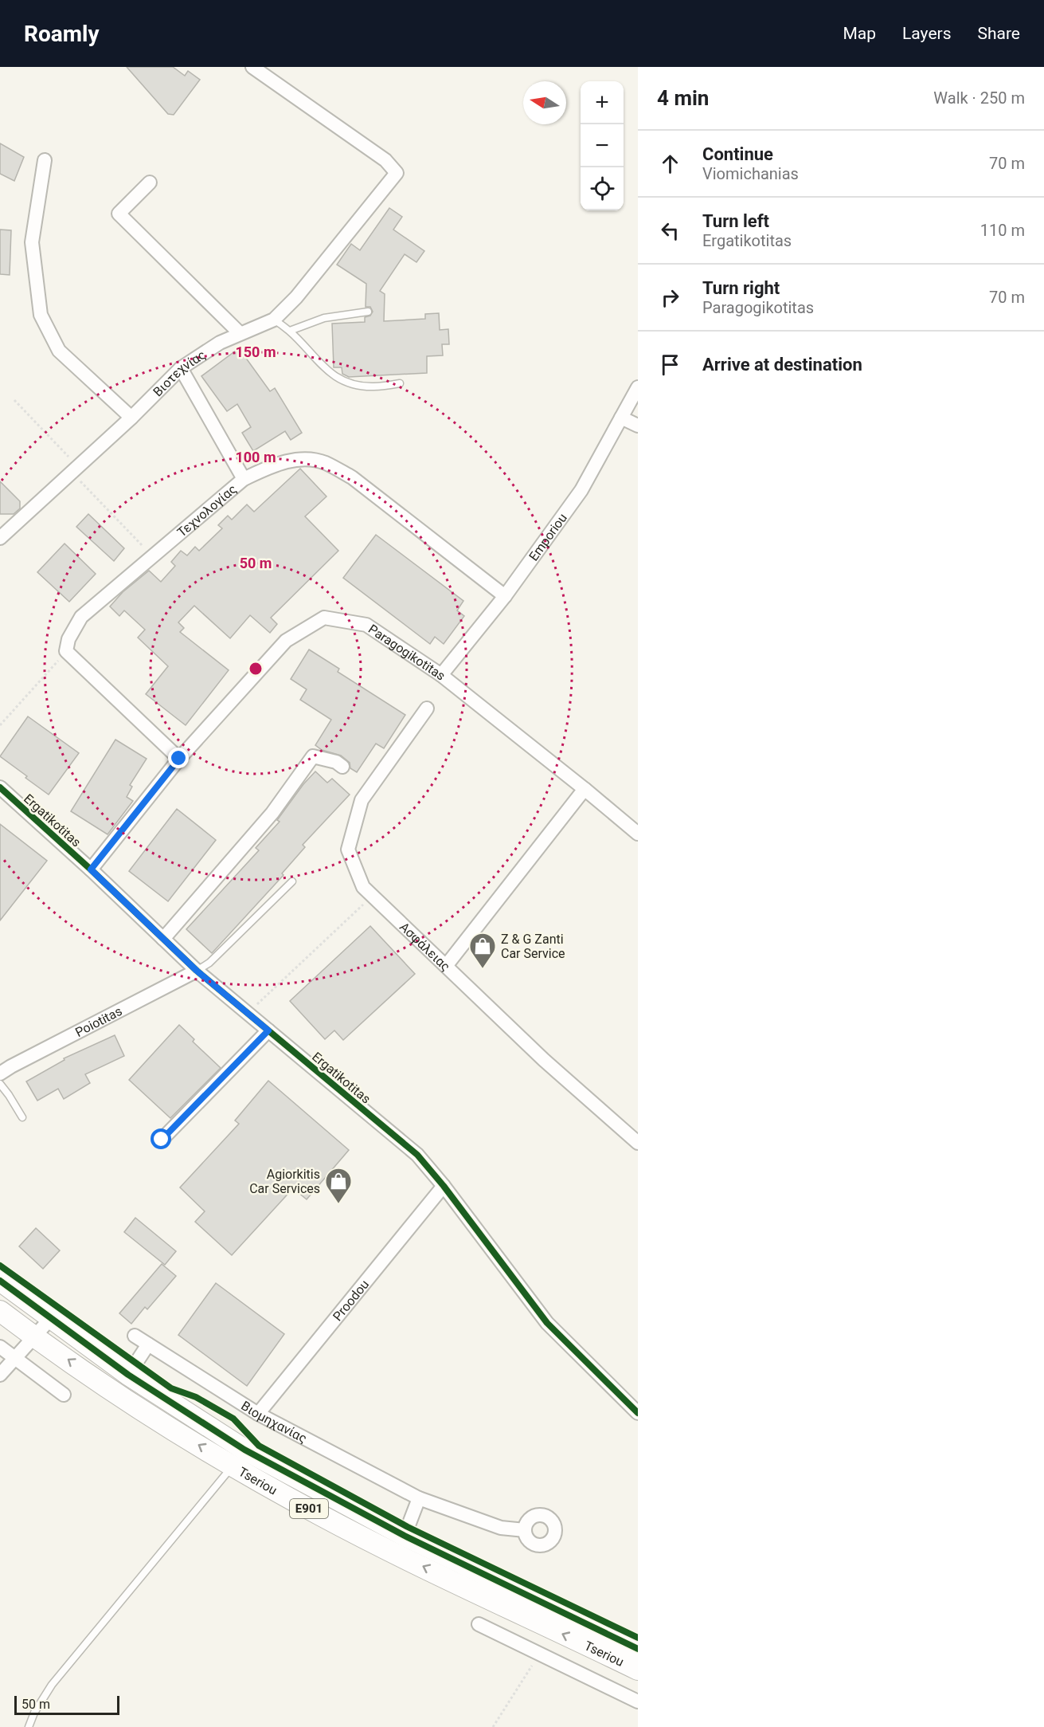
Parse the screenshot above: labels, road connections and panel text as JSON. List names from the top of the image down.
{
  "streets": {
    "main road": ["Tseriou", "E901"],
    "street": [
      "Βιοτεχνίας",
      "Τεχνολογίας",
      "Emporiou",
      "Paragogikotitas",
      "Ergatikotitas",
      "Ασφάλειας",
      "Poiotitas",
      "Proodou",
      "Βιομηχανίας"
    ]
  },
  "crossings": [
    ["Τεχνολογίας", "Emporiou"],
    ["Emporiou", "Paragogikotitas"],
    ["Paragogikotitas", "Ergatikotitas"],
    ["Ergatikotitas", "Poiotitas"],
    ["Ergatikotitas", "Proodou"],
    ["Proodou", "Βιομηχανίας"]
  ],
  "places": {
    "shop": ["Z & G Zanti Car Service", "Agiorkitis Car Services"]
  },
  "scale_bar": "50 m",
  "north": "left",
  "page": {
    "header": "Roamly",
    "nav": ["Map", "Layers", "Share"],
    "heading": ["4 min", "Walk · 250 m"],
    "map_buttons": ["+", "−"],
    "list": [
      ["Continue", "Viomichanias", "70 m"],
      ["Turn left", "Ergatikotitas", "110 m"],
      ["Turn right", "Paragogikotitas", "70 m"],
      "Arrive at destination"
    ],
    "scale": "50 m"
  },
  "rings": ["150 m", "100 m", "50 m"]
}
